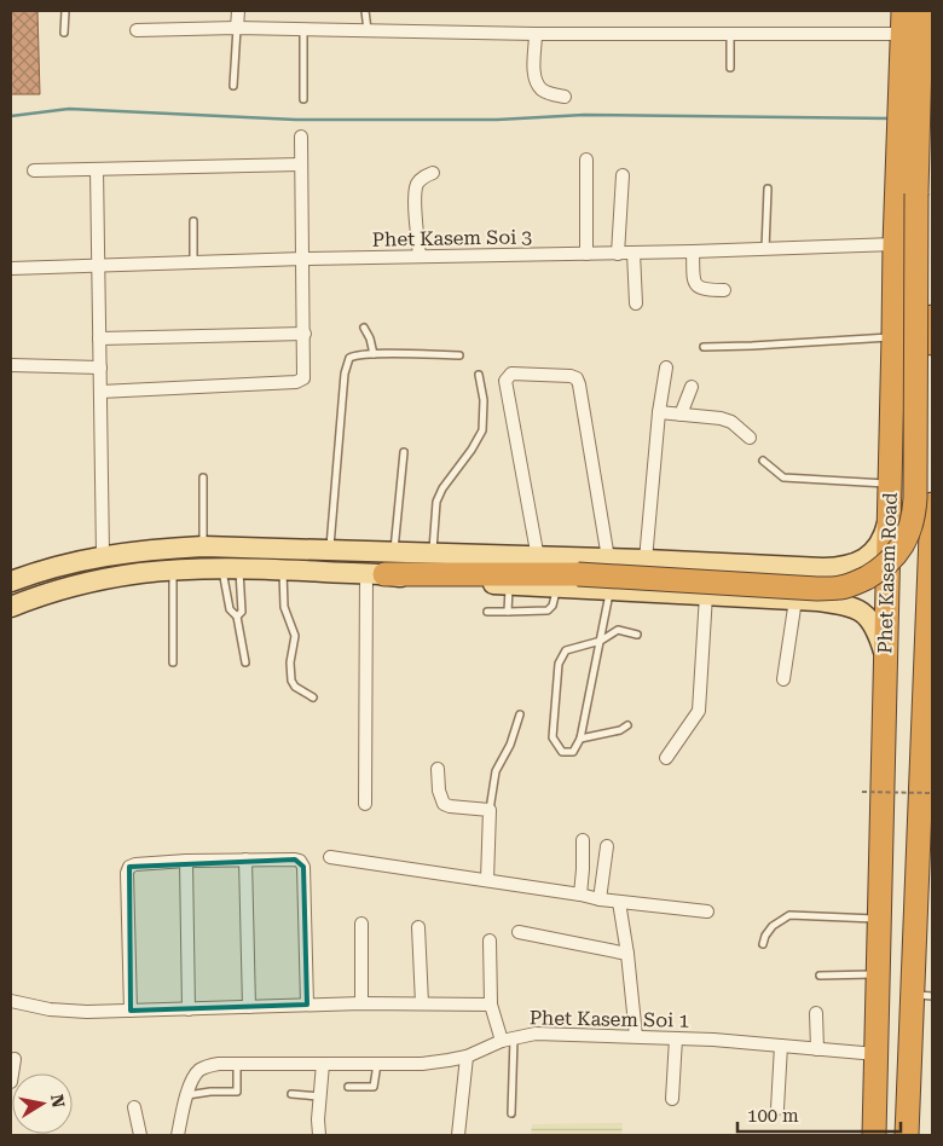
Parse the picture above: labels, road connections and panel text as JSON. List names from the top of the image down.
{
  "streets": {
    "highway": ["Phet Kasem Road"],
    "street": ["Phet Kasem Soi 3", "Phet Kasem Soi 1"]
  },
  "crossings": [
    ["Phet Kasem Soi 3", "Phet Kasem Road"],
    ["Phet Kasem Road", "Phet Kasem Soi 1"]
  ],
  "scale_bar": "100 m",
  "north": "right"
}
